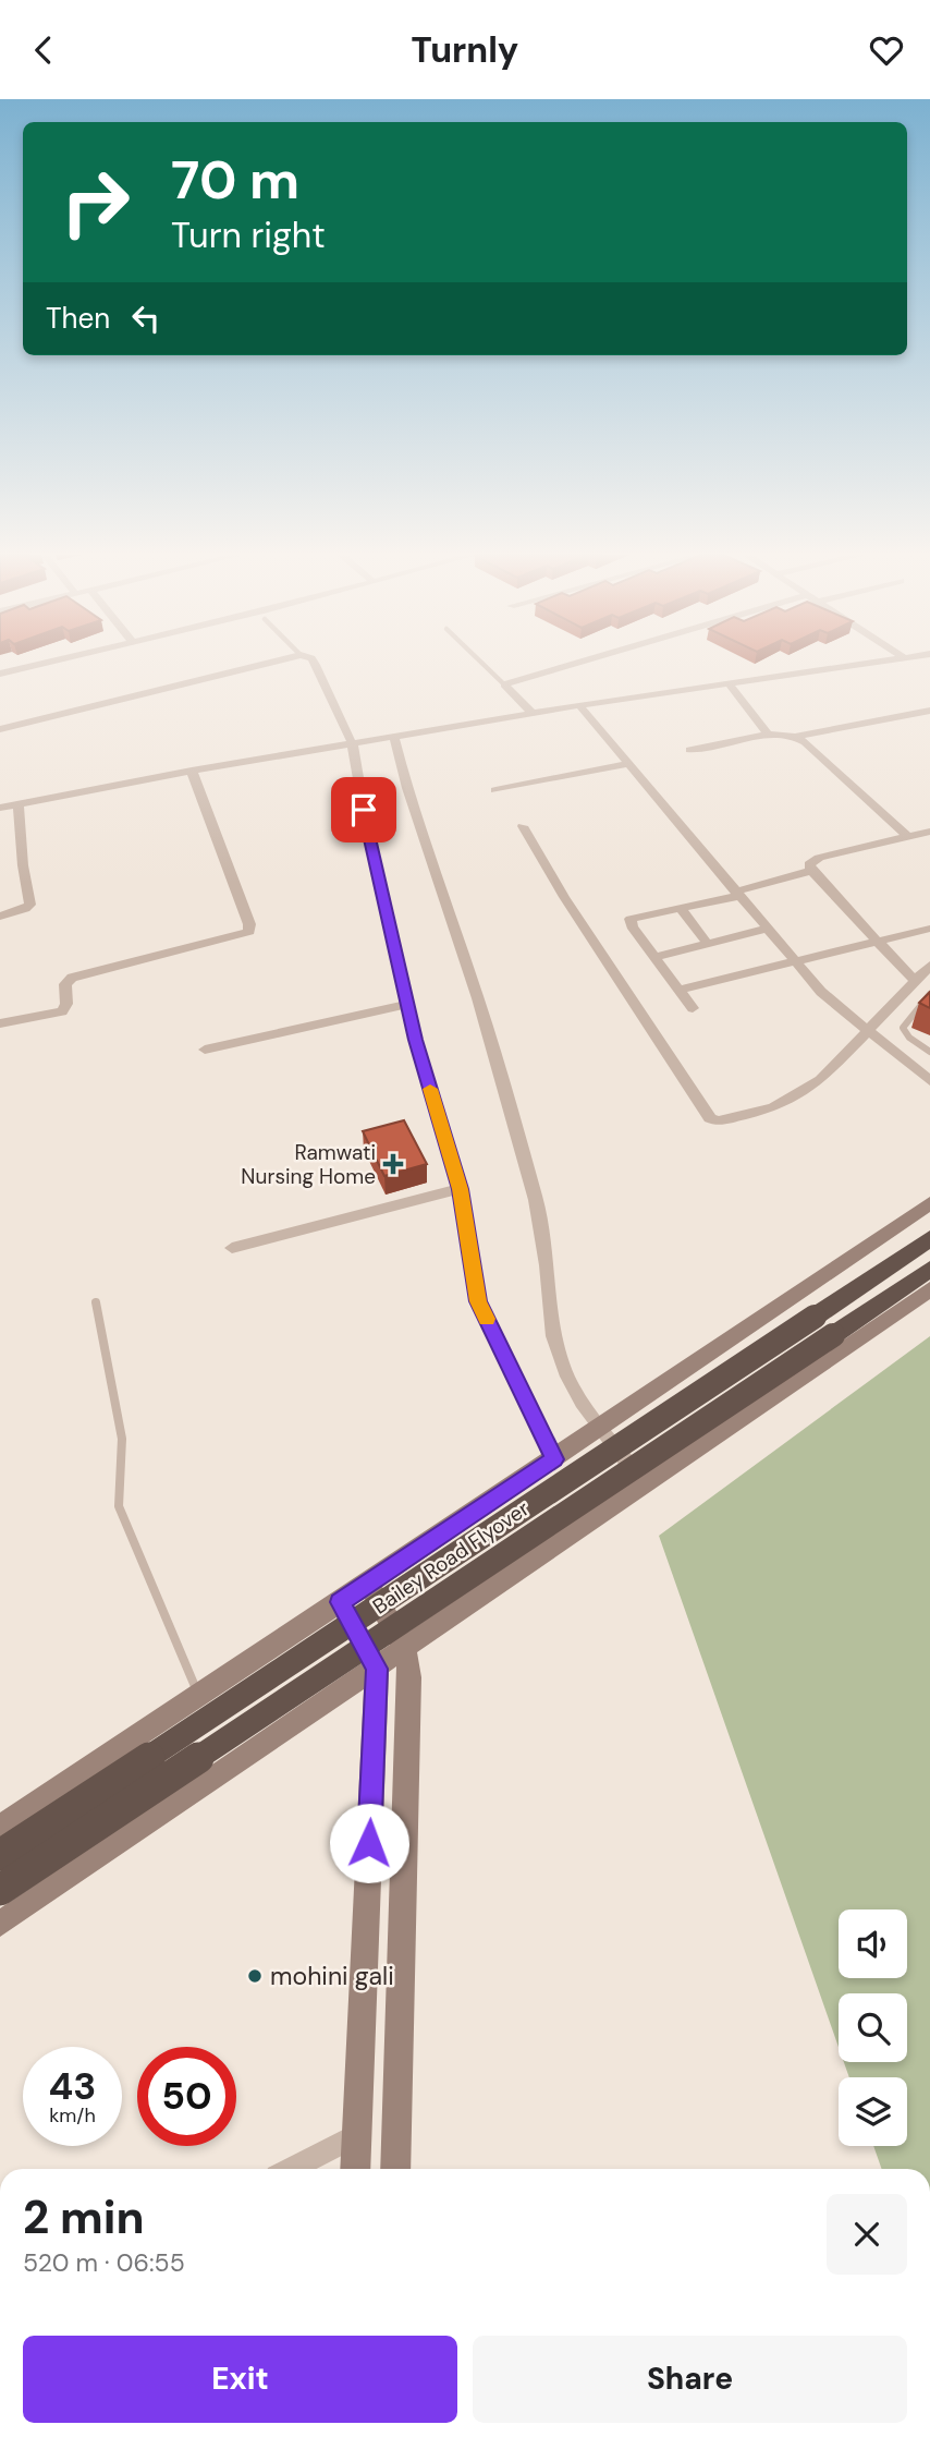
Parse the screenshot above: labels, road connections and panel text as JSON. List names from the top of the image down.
{
  "streets": {
    "highway": ["Bailey Road Flyover"]
  },
  "places": {
    "health": ["Ramwati Nursing Home"],
    "other": ["mohini gali"]
  },
  "page": {
    "header": "Turnly",
    "turn": ["70 m", "Turn right"],
    "then": "Then",
    "speed": "43 km/h",
    "limit": "50",
    "heading": ["2 min", "520 m · 06:55"],
    "buttons": ["Exit", "Share"]
  }
}
